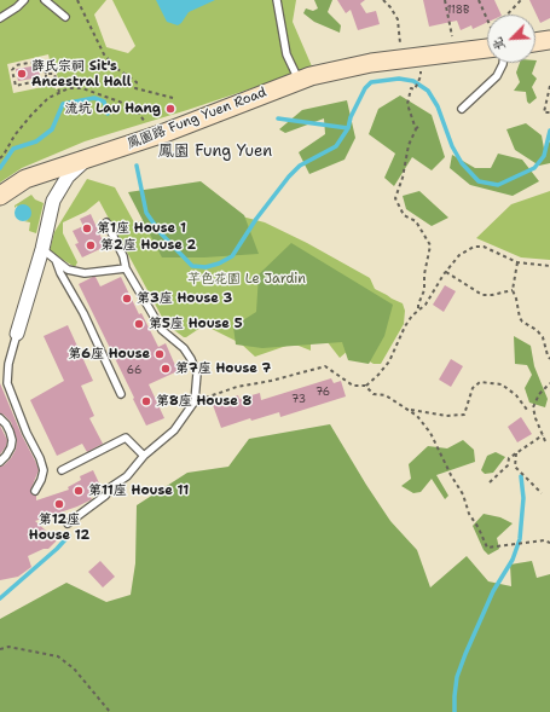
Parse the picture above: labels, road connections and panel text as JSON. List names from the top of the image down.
{
  "streets": {
    "street": ["鳳園路 Fung Yuen Road"]
  },
  "districts": ["鳳園 Fung Yuen"],
  "parks": ["芊色花園 Le Jardin"],
  "places": [
    "薛氏宗祠 Sit's Ancestral Hall",
    "流坑 Lau Hang",
    "第1座 House 1",
    "第2座 House 2",
    "第3座 House 3",
    "第5座 House 5",
    "第6座 House",
    "第7座 House 7",
    "第8座 House 8",
    "第11座 House 11",
    "第12座 House 12"
  ],
  "house_numbers": [
    "118B",
    "66",
    "76",
    "73"
  ],
  "north": "bottom left"
}
